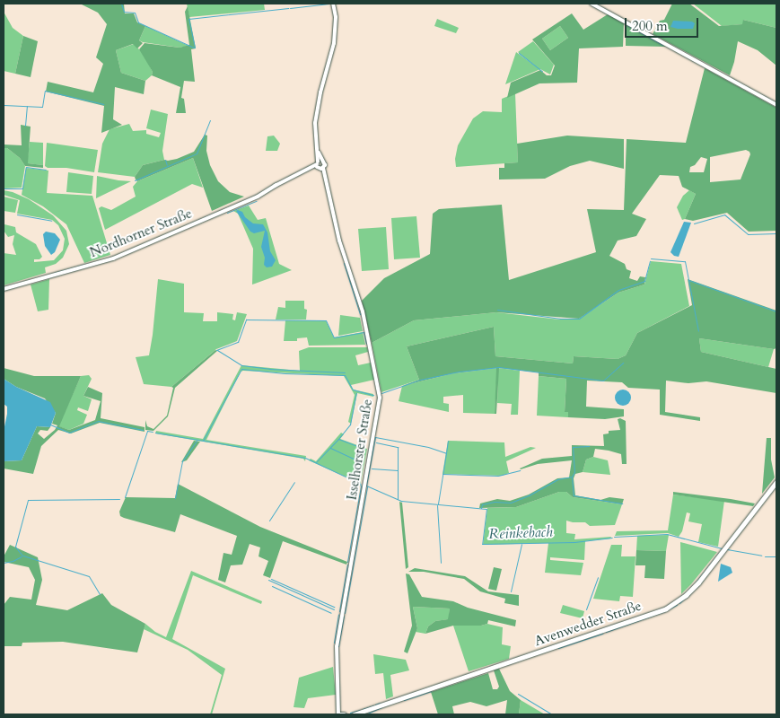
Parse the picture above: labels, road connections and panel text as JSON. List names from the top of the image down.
{
  "streets": {
    "main road": ["Avenwedder Straße"],
    "street": ["Nordhorner Straße", "Isselhorster Straße"]
  },
  "crossings": [
    ["Nordhorner Straße", "Isselhorster Straße"]
  ],
  "water": ["Reinkebach"],
  "scale_bar": "200 m"
}
